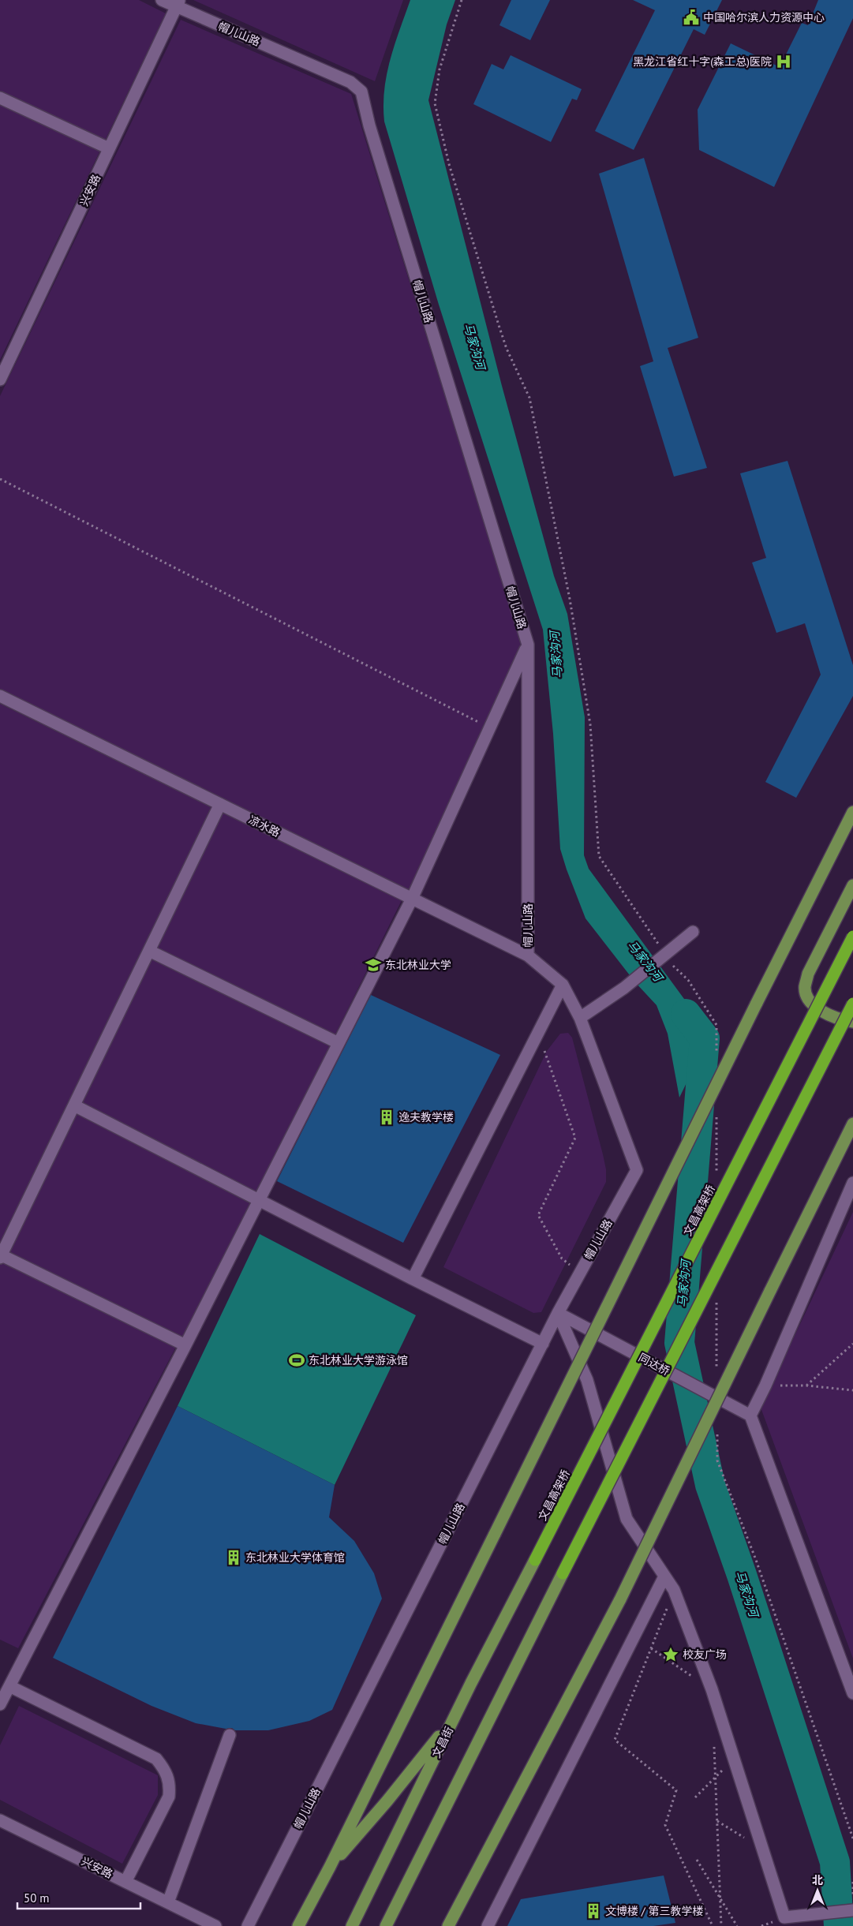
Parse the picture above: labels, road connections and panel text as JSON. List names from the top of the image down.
{
  "streets": {
    "highway": ["文昌高架桥"],
    "main road": ["文昌街"],
    "street": [
      "帽儿山路",
      "兴安路",
      "凉水路",
      "同达桥"
    ]
  },
  "crossings": [
    ["帽儿山路", "兴安路"],
    ["帽儿山路", "凉水路"],
    ["帽儿山路", "同达桥"],
    ["文昌高架桥", "文昌街"]
  ],
  "water": ["马家沟河"],
  "places": {
    "public building": ["中国哈尔滨人力资源中心"],
    "hospital": ["黑龙江省红十字(森工总)医院"],
    "school or university": ["东北林业大学"],
    "building": ["逸夫教学楼", "东北林业大学体育馆", "文博楼 / 第三教学楼"],
    "sports": ["东北林业大学游泳馆"],
    "place": ["校友广场"]
  },
  "scale_bar": "50 m",
  "north": "top"
}
